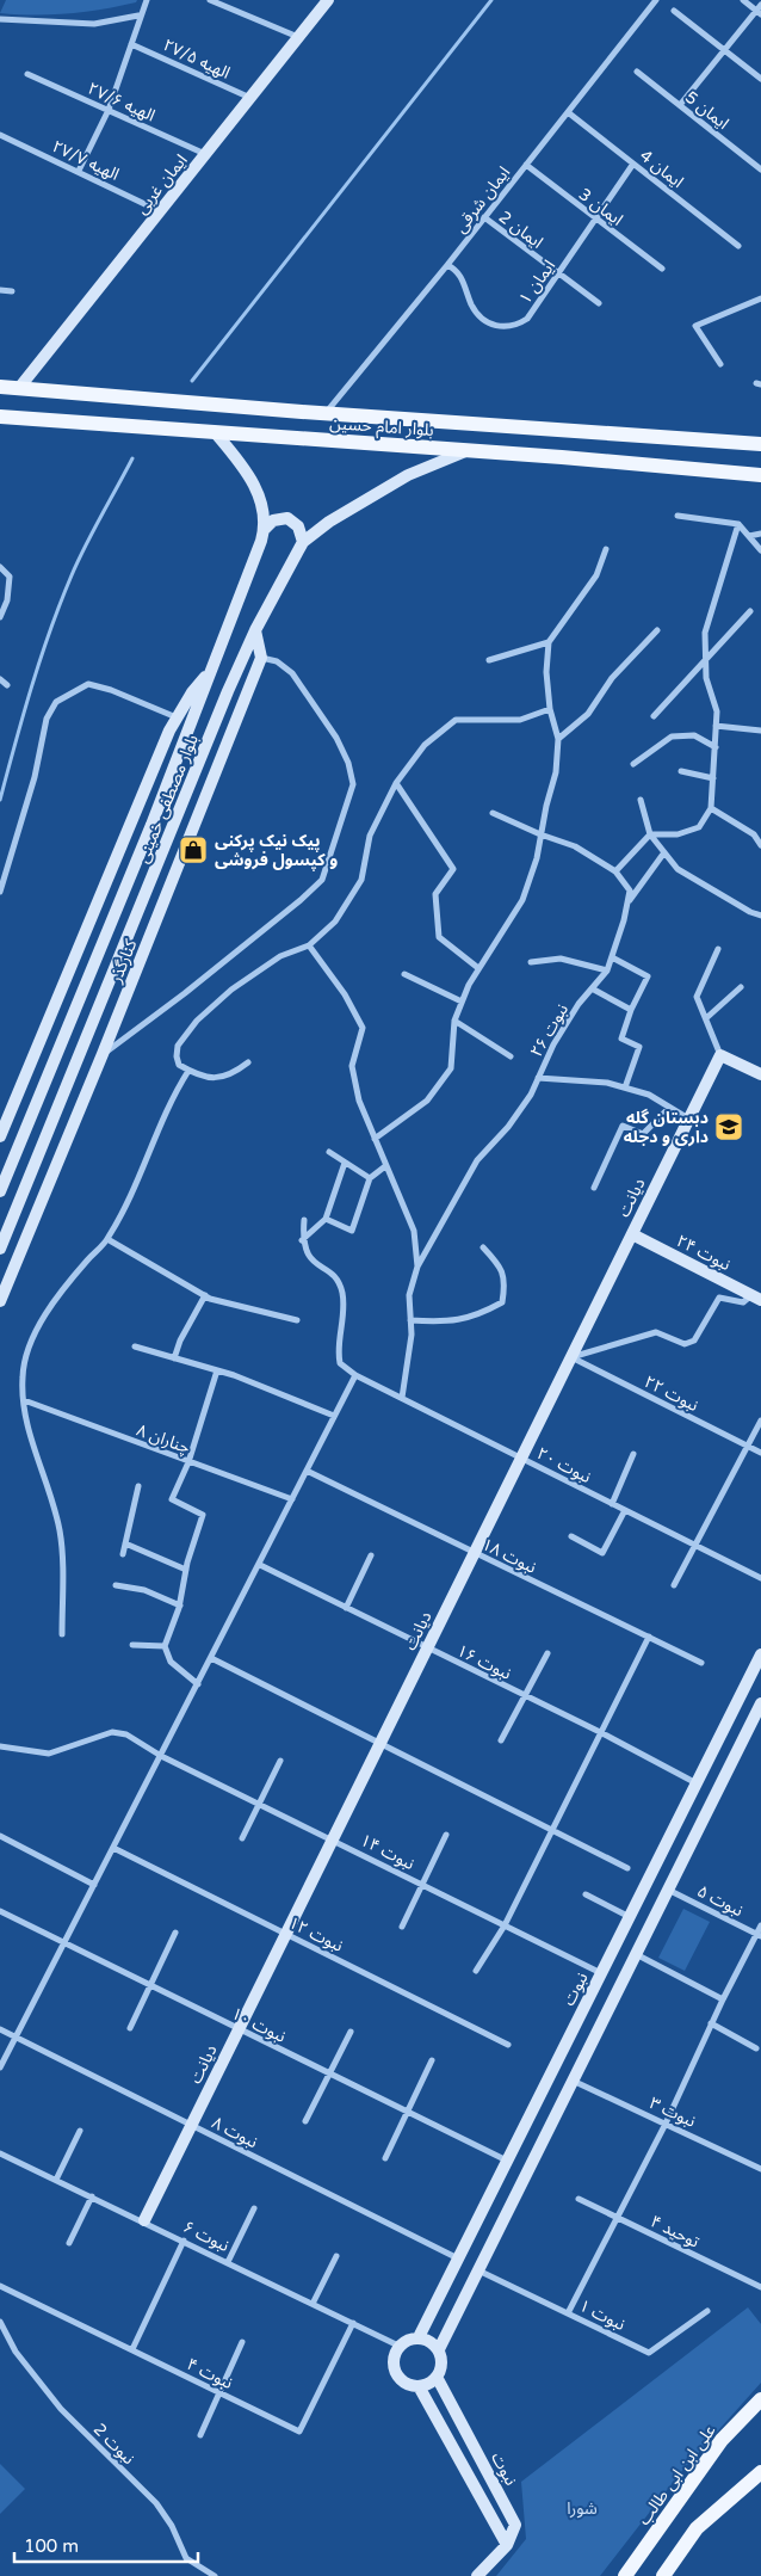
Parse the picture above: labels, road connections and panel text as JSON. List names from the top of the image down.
{
  "streets": {
    "main road": [
      "ایمان غربی",
      "بلوار امام حسین",
      "بلوار مصطفی خمینی",
      "کنارگذر",
      "دیانت",
      "نبوت ۲۴",
      "نبوت",
      "علی ابن ابی طالب"
    ],
    "street": [
      "الهیه ۲۷/۵",
      "الهیه ۲۷/۶",
      "ایمان 5",
      "الهیه ۲۷/۷",
      "ایمان 4",
      "ایمان شرقی",
      "ایمان 3",
      "ایمان 2",
      "ایمان ۱",
      "نبوت ۲۶",
      "نبوت ۲۲",
      "چناران ۸",
      "نبوت ۲۰",
      "نبوت ۱۸",
      "نبوت ۱۶",
      "نبوت ۱۴",
      "نبوت ۵",
      "نبوت ۱۲",
      "نبوت ۱۰",
      "نبوت ۳",
      "نبوت ۸",
      "توحید ۴",
      "نبوت ۶",
      "نبوت ۱",
      "نبوت ۴",
      "نبوت 2"
    ]
  },
  "crossings": [
    ["الهیه ۲۷/۵", "ایمان غربی"],
    ["الهیه ۲۷/۶", "ایمان غربی"],
    ["الهیه ۲۷/۷", "ایمان غربی"],
    ["ایمان 4", "ایمان شرقی"],
    ["ایمان 4", "ایمان ۱"],
    ["ایمان غربی", "بلوار امام حسین"],
    ["ایمان شرقی", "ایمان 3"],
    ["ایمان شرقی", "ایمان 2"],
    ["ایمان شرقی", "ایمان ۱"],
    ["ایمان شرقی", "بلوار امام حسین"],
    ["ایمان 3", "ایمان ۱"],
    ["ایمان 2", "ایمان ۱"],
    ["بلوار امام حسین", "بلوار مصطفی خمینی"],
    ["دیانت", "نبوت ۲۴"],
    ["دیانت", "نبوت ۲۲"],
    ["دیانت", "نبوت ۲۰"],
    ["دیانت", "نبوت ۱۸"],
    ["دیانت", "نبوت ۱۶"],
    ["دیانت", "نبوت ۱۴"],
    ["دیانت", "نبوت ۱۲"],
    ["دیانت", "نبوت ۱۰"],
    ["دیانت", "نبوت ۸"],
    ["دیانت", "نبوت ۶"],
    ["نبوت ۱۶", "نبوت"],
    ["نبوت ۱۴", "نبوت"],
    ["نبوت", "نبوت ۱۰"],
    ["نبوت", "نبوت ۸"],
    ["نبوت", "نبوت ۶"],
    ["نبوت ۶", "نبوت ۴"]
  ],
  "parks": ["شورا"],
  "places": {
    "shop": ["پیک نیک پرکنی و کپسول فروشی"],
    "school or university": ["دبستان گله داری و دجله"]
  },
  "scale_bar": "100 m"
}
